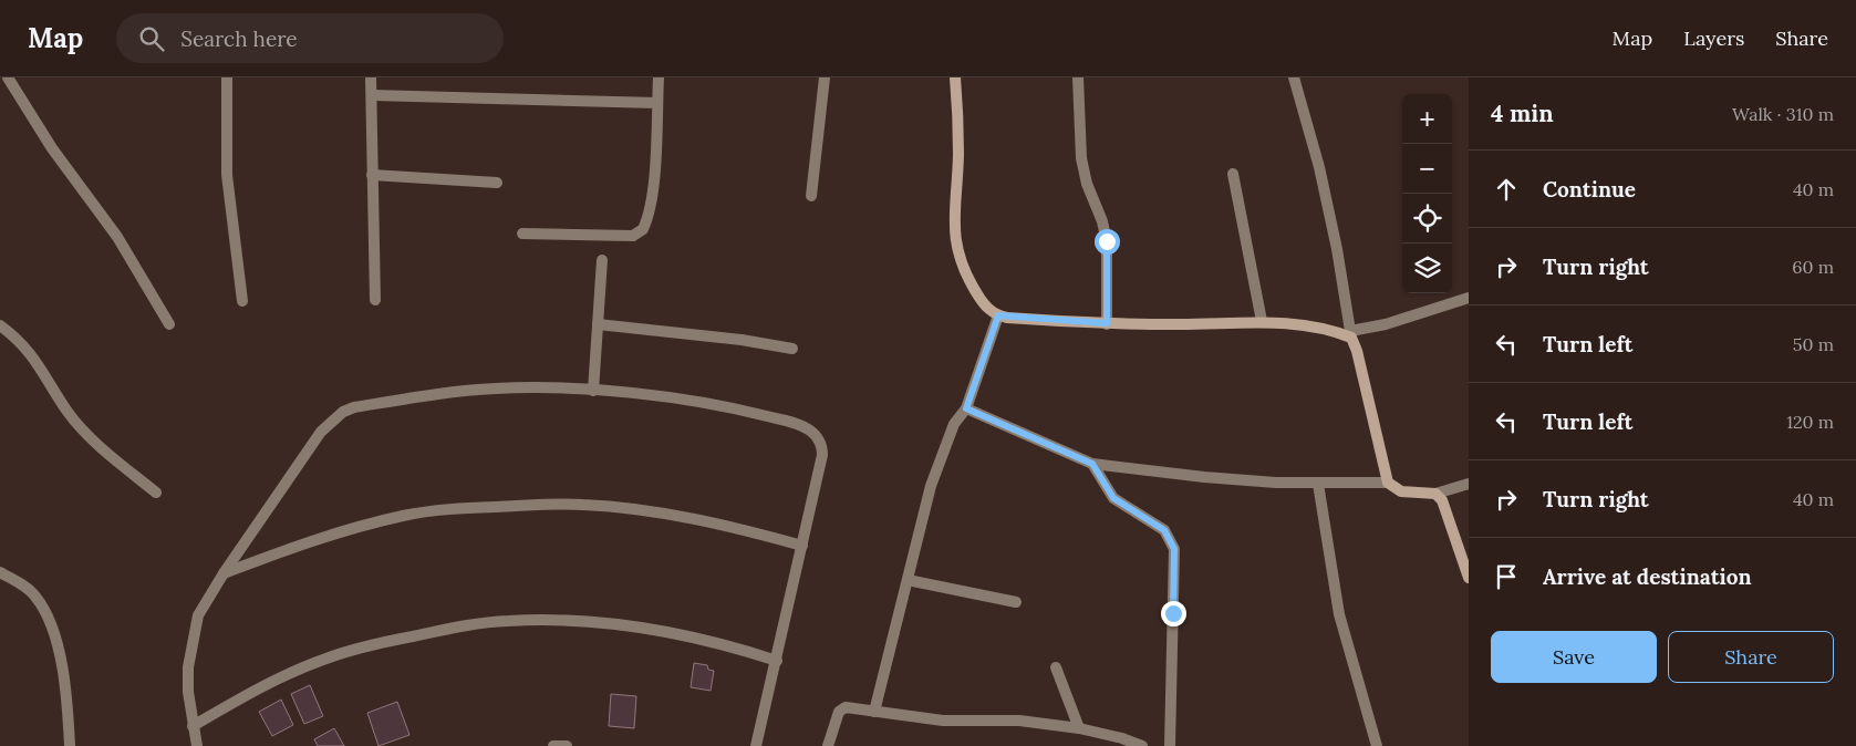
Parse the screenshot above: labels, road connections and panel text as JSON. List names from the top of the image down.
{
  "page": {
    "header": "Map",
    "search": "Search here",
    "nav": ["Map", "Layers", "Share"],
    "heading": ["4 min", "Walk · 310 m"],
    "map_buttons": ["+", "−"],
    "list": [
      ["Continue", "40 m"],
      ["Turn right", "60 m"],
      ["Turn left", "50 m"],
      ["Turn left", "120 m"],
      ["Turn right", "40 m"],
      "Arrive at destination"
    ],
    "buttons": ["Save", "Share"]
  }
}
